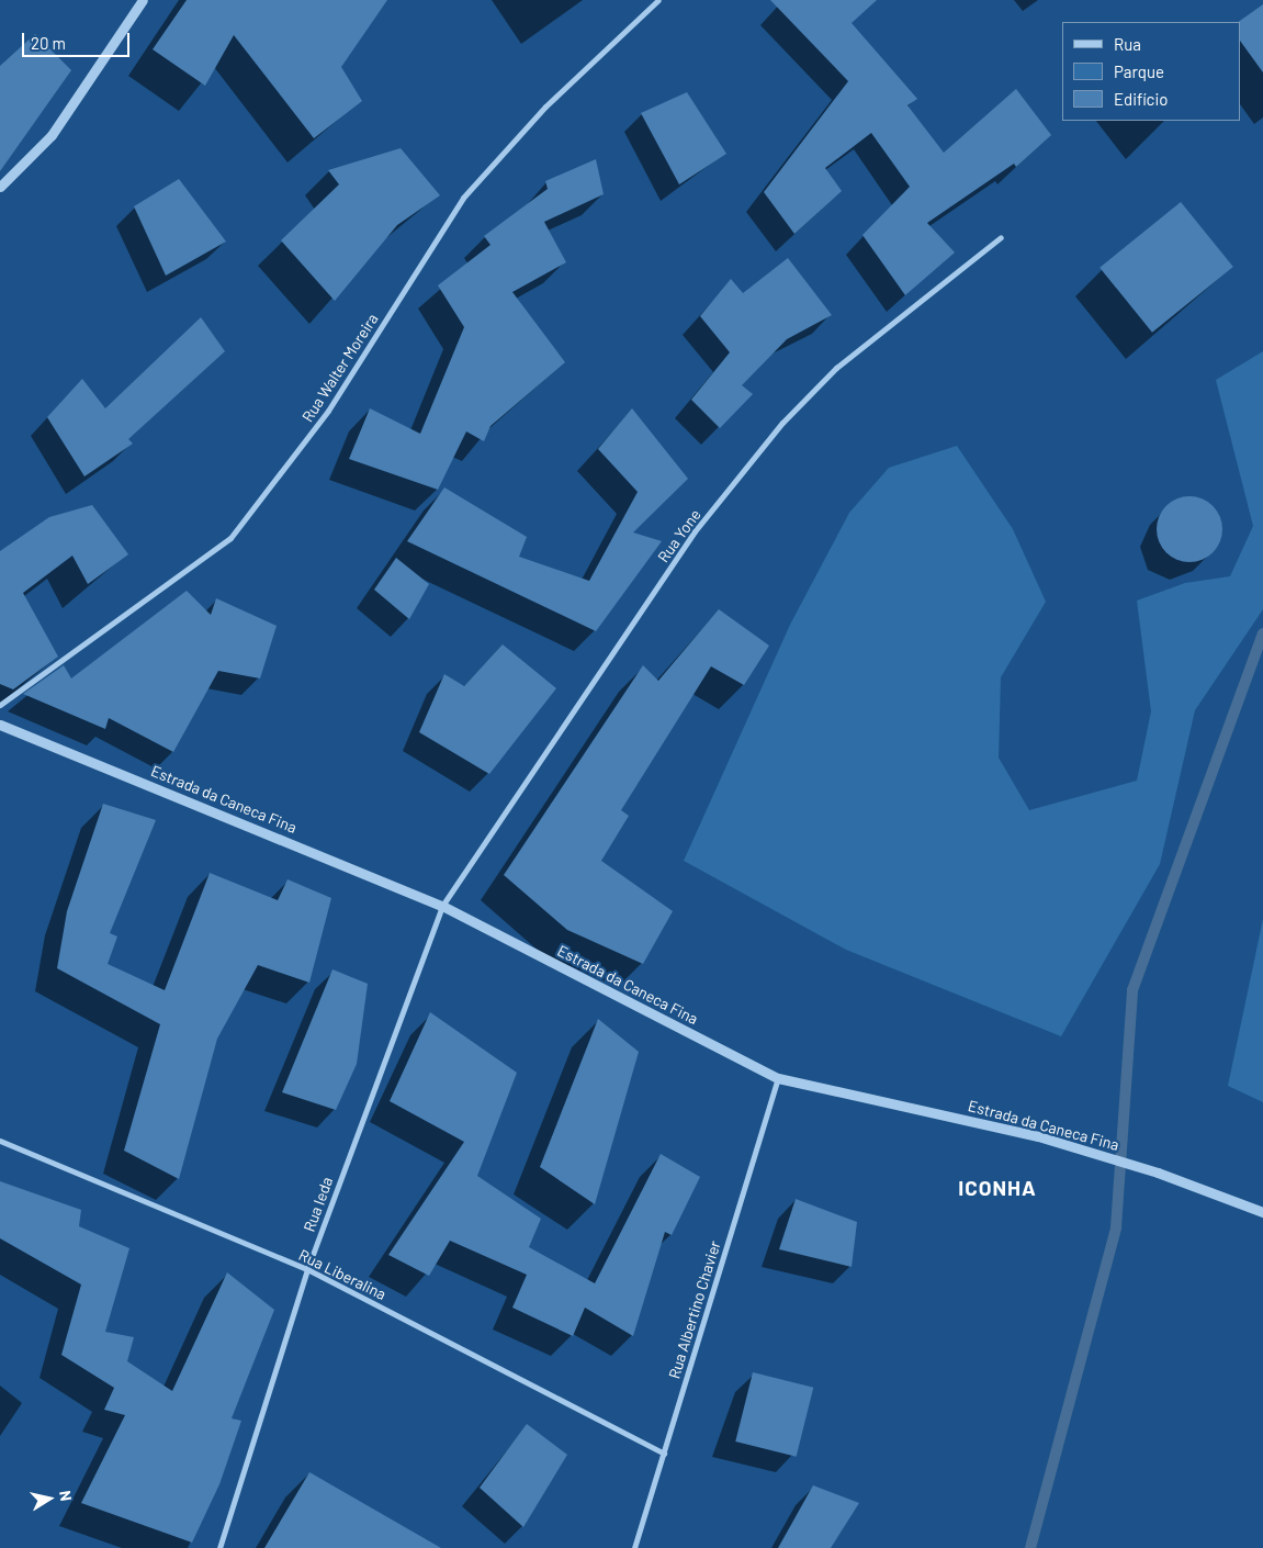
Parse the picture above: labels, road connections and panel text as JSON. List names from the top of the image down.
{
  "streets": {
    "street": [
      "Rua Walter Moreira",
      "Rua Yone",
      "Estrada da Caneca Fina",
      "Rua Ieda",
      "Rua Liberalina",
      "Rua Albertino Chavier"
    ]
  },
  "crossings": [
    ["Rua Yone", "Estrada da Caneca Fina"],
    ["Rua Yone", "Rua Ieda"],
    ["Estrada da Caneca Fina", "Rua Ieda"],
    ["Estrada da Caneca Fina", "Rua Albertino Chavier"],
    ["Rua Ieda", "Rua Liberalina"],
    ["Rua Liberalina", "Rua Albertino Chavier"]
  ],
  "districts": ["ICONHA"],
  "legend": ["Rua", "Parque", "Edifício"],
  "scale_bar": "20 m",
  "north": "right"
}
